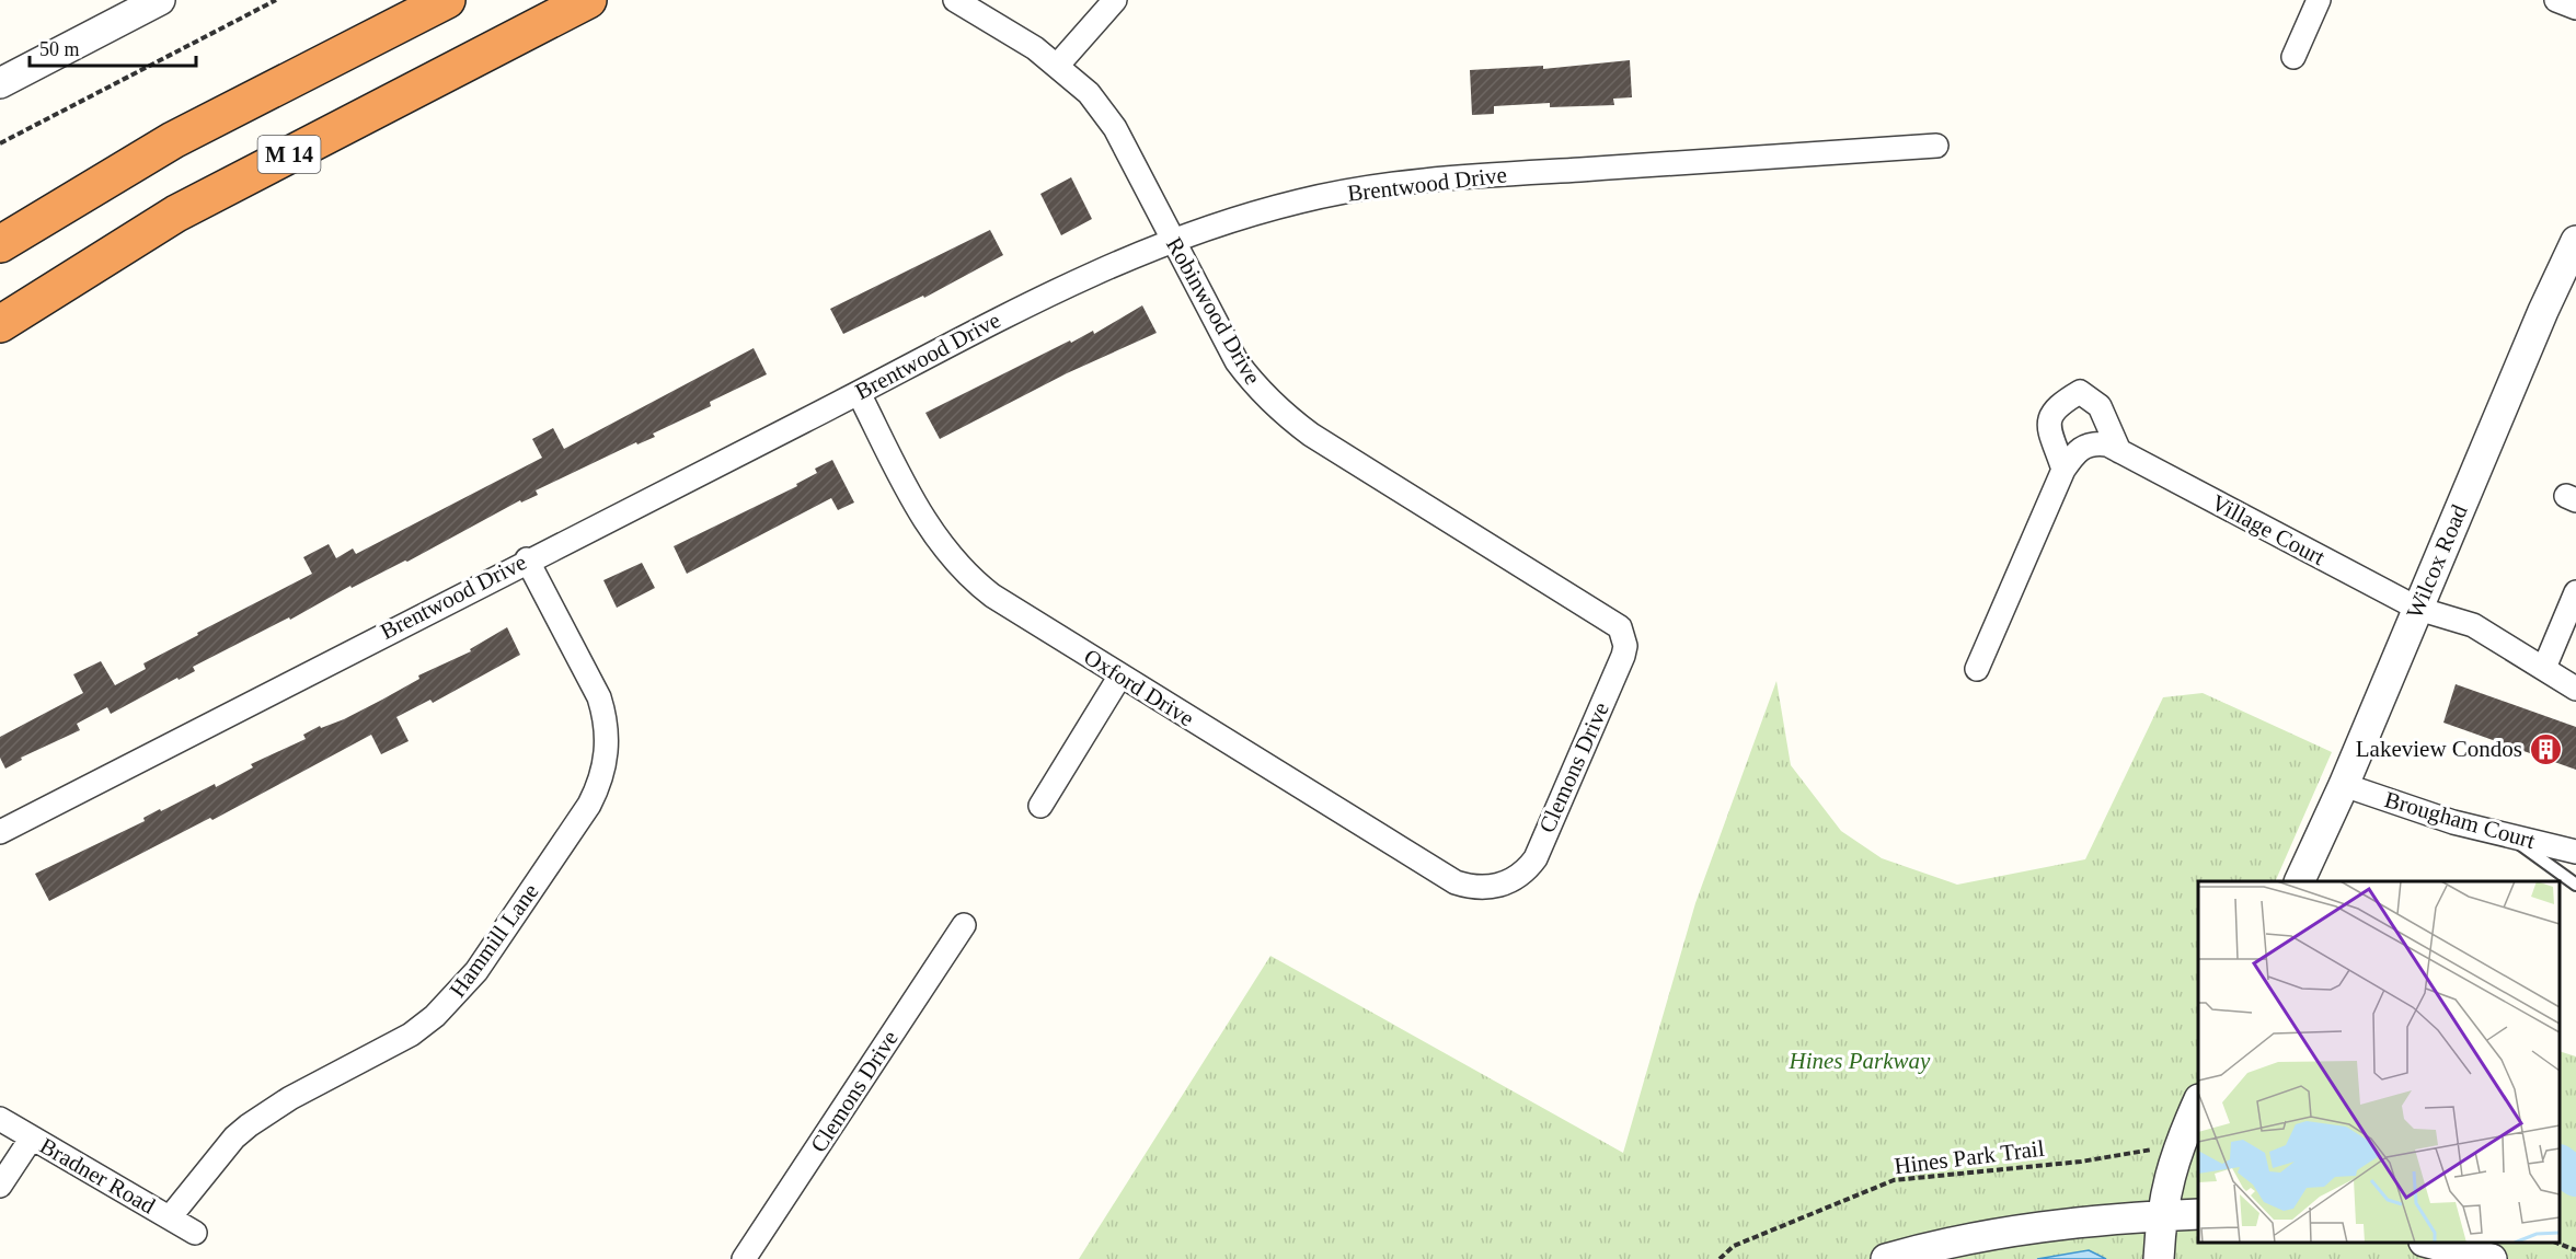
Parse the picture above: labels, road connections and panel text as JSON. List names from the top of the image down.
{
  "streets": {
    "highway": ["M 14"],
    "street": [
      "Brentwood Drive",
      "Robinwood Drive",
      "Village Court",
      "Wilcox Road",
      "Oxford Drive",
      "Clemons Drive",
      "Brougham Court",
      "Hammill Lane",
      "Bradner Road"
    ],
    "path": ["Hines Park Trail"]
  },
  "crossings": [
    ["Brentwood Drive", "Robinwood Drive"],
    ["Brentwood Drive", "Oxford Drive"],
    ["Brentwood Drive", "Hammill Lane"],
    ["Robinwood Drive", "Clemons Drive"],
    ["Village Court", "Wilcox Road"],
    ["Wilcox Road", "Brougham Court"],
    ["Oxford Drive", "Clemons Drive"],
    ["Hammill Lane", "Bradner Road"]
  ],
  "parks": ["Hines Parkway"],
  "places": {
    "building": ["Lakeview Condos"]
  },
  "scale_bar": "50 m"
}
